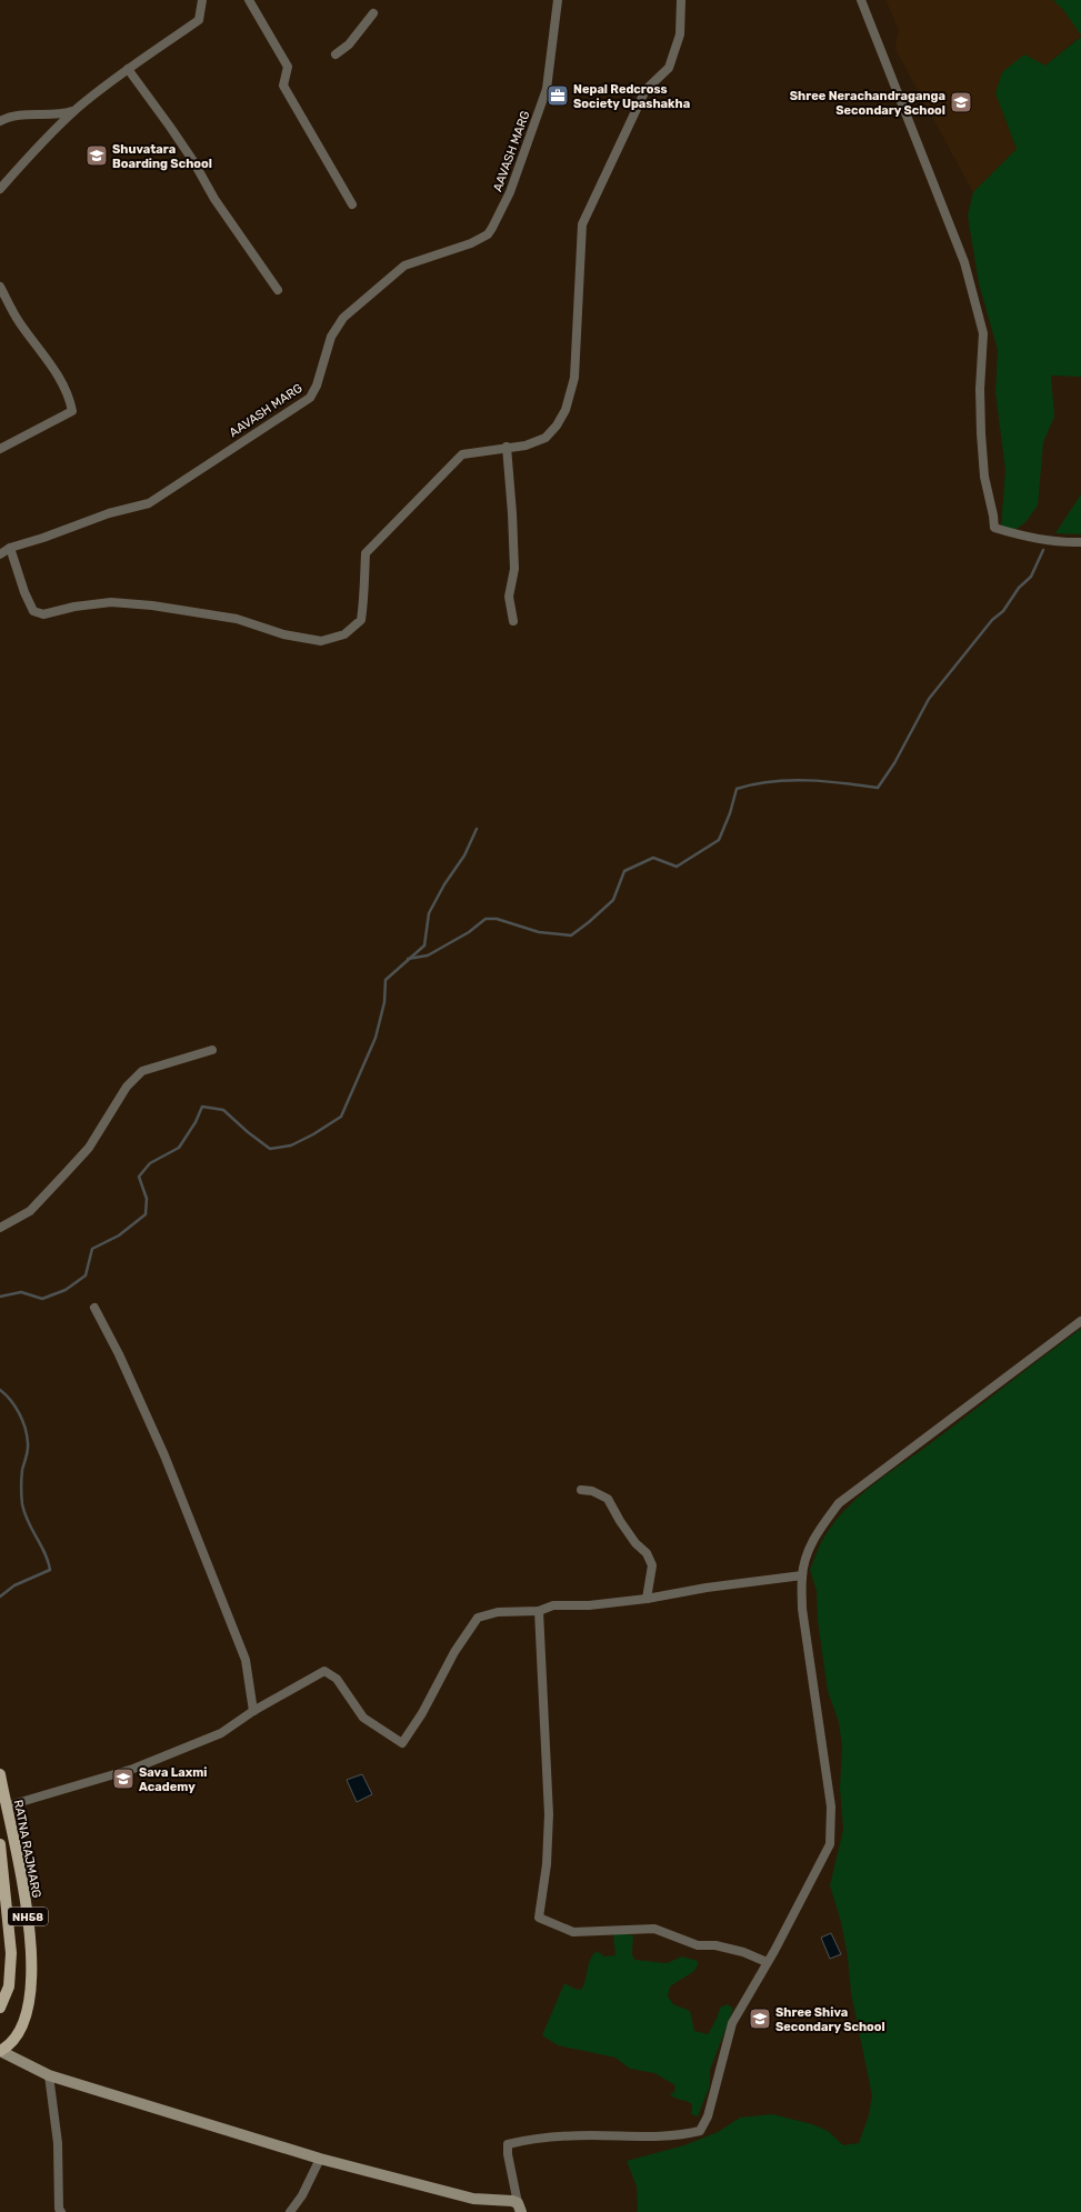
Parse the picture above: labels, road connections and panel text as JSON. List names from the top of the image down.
{
  "streets": {
    "main road": ["RATNA RAJMARG", "NH58"],
    "street": ["AAVASH MARG"]
  },
  "places": {
    "office": ["Nepal Redcross Society Upashakha"],
    "school or university": [
      "Shree Nerachandraganga Secondary School",
      "Shuvatara Boarding School",
      "Sava Laxmi Academy",
      "Shree Shiva Secondary School"
    ]
  }
}
